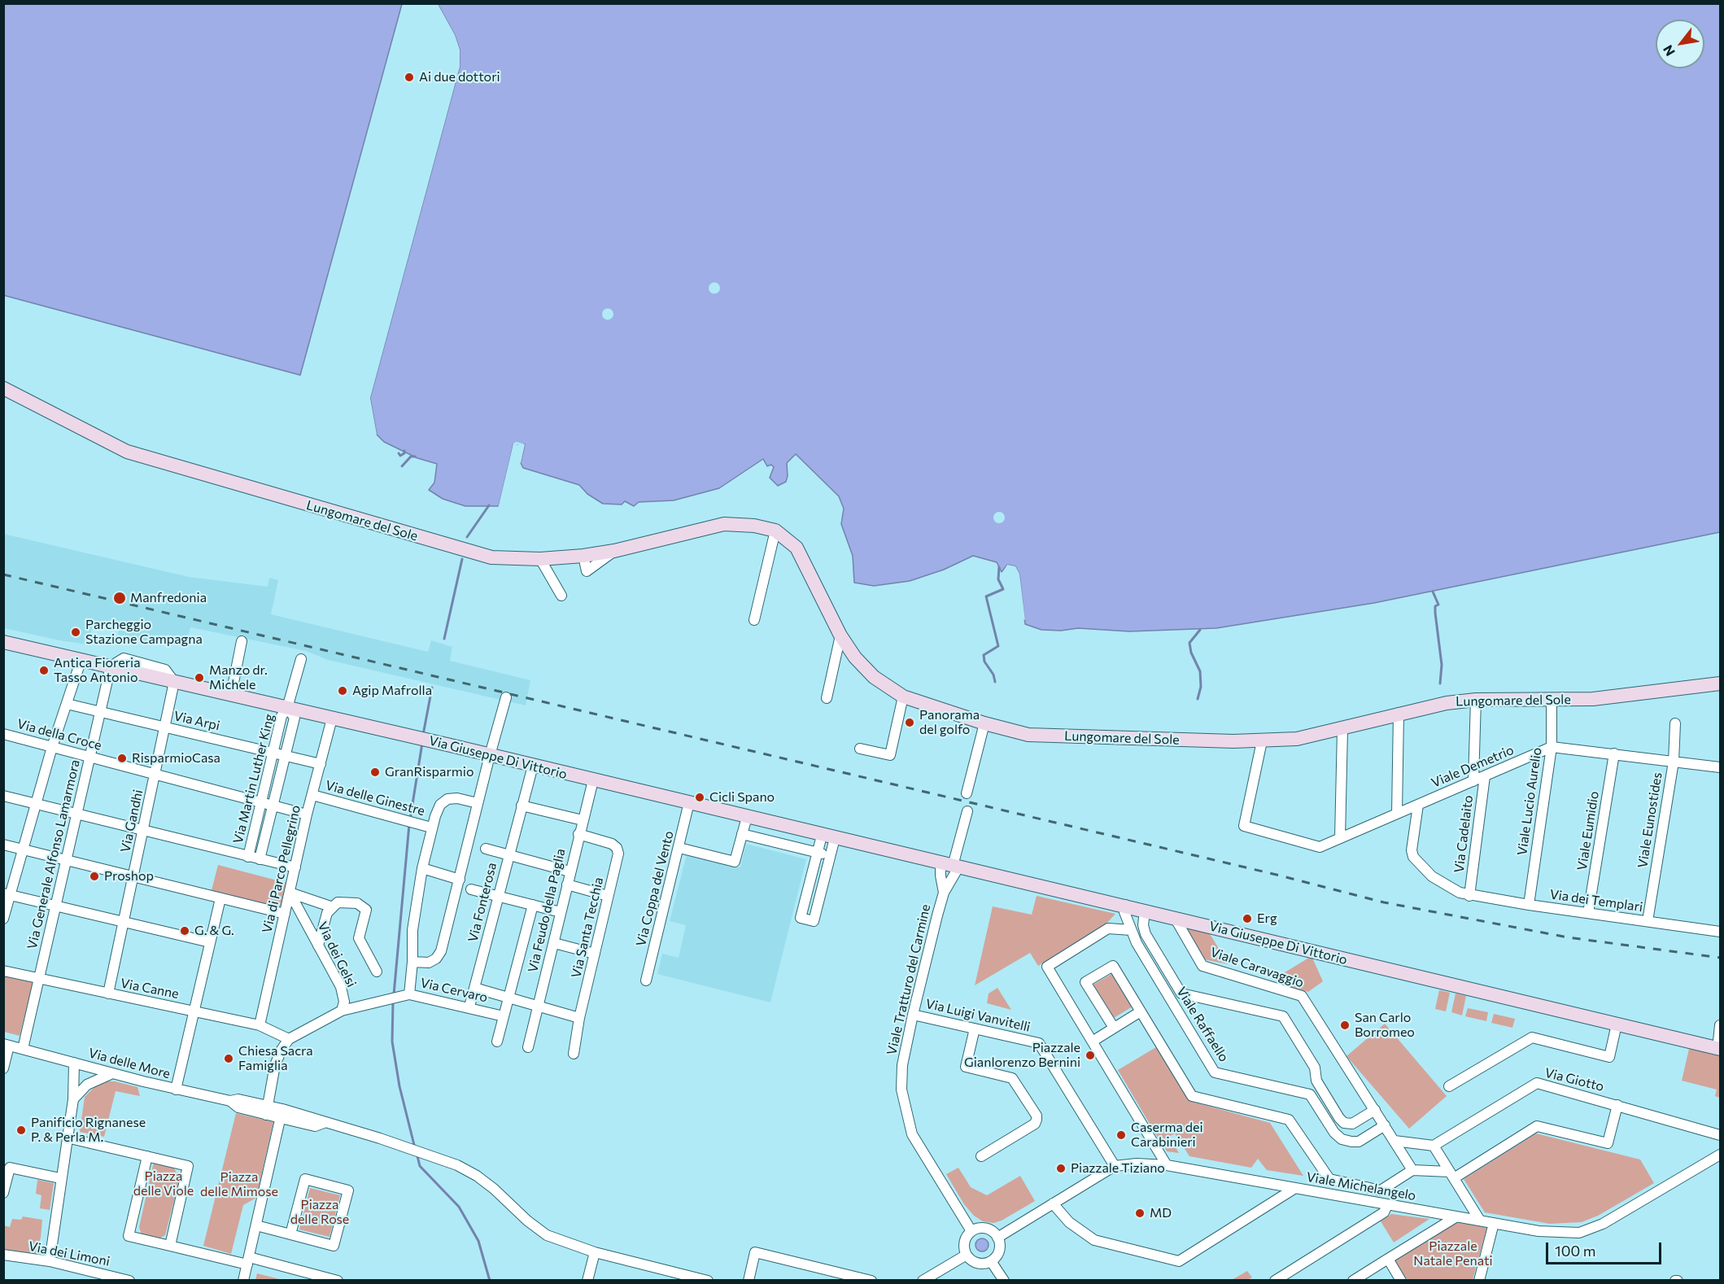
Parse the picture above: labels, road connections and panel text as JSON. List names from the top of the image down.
{
  "streets": {
    "street": [
      "Lungomare del Sole",
      "Via Arpi",
      "Via della Croce",
      "Via Giuseppe Di Vittorio",
      "Viale Demetrio",
      "Via Martin Luther King",
      "Via delle Ginestre",
      "Viale Lucio Aurelio",
      "Viale Eunostides",
      "Via Gandhi",
      "Viale Eumidio",
      "Via Cadelaito",
      "Via Generale Alfonso Lamarmora",
      "Via di Parco Pellegrino",
      "Via Coppa del Vento",
      "Via dei Templari",
      "Via Fonterosa",
      "Via Feudo della Paglia",
      "Via Santa Tecchia",
      "Via dei Gelsi",
      "Viale Caravaggio",
      "Viale Tratturo del Carmine",
      "Via Canne",
      "Via Cervaro",
      "Via Luigi Vanvitelli",
      "Viale Raffaello",
      "Via delle More",
      "Via Giotto",
      "Viale Michelangelo",
      "Via dei Limoni"
    ]
  },
  "crossings": [
    ["Lungomare del Sole", "Viale Demetrio"],
    ["Lungomare del Sole", "Viale Lucio Aurelio"],
    ["Lungomare del Sole", "Via Cadelaito"],
    ["Via Arpi", "Via Martin Luther King"],
    ["Via Arpi", "Via Gandhi"],
    ["Via Arpi", "Via Generale Alfonso Lamarmora"],
    ["Via Arpi", "Via di Parco Pellegrino"],
    ["Via della Croce", "Via Martin Luther King"],
    ["Via della Croce", "Via Gandhi"],
    ["Via della Croce", "Via Generale Alfonso Lamarmora"],
    ["Via della Croce", "Via di Parco Pellegrino"],
    ["Via Giuseppe Di Vittorio", "Via Martin Luther King"],
    ["Via Giuseppe Di Vittorio", "Via Gandhi"],
    ["Via Giuseppe Di Vittorio", "Via Generale Alfonso Lamarmora"],
    ["Via Giuseppe Di Vittorio", "Via di Parco Pellegrino"],
    ["Via Giuseppe Di Vittorio", "Via Coppa del Vento"],
    ["Via Giuseppe Di Vittorio", "Via Fonterosa"],
    ["Via Giuseppe Di Vittorio", "Via Feudo della Paglia"],
    ["Via Giuseppe Di Vittorio", "Viale Caravaggio"],
    ["Via Giuseppe Di Vittorio", "Viale Tratturo del Carmine"],
    ["Via Giuseppe Di Vittorio", "Viale Raffaello"],
    ["Viale Demetrio", "Viale Lucio Aurelio"],
    ["Viale Demetrio", "Via Cadelaito"],
    ["Viale Demetrio", "Via dei Templari"],
    ["Via delle Ginestre", "Via di Parco Pellegrino"],
    ["Viale Lucio Aurelio", "Via dei Templari"],
    ["Viale Eunostides", "Via dei Templari"],
    ["Via Gandhi", "Via Canne"],
    ["Viale Eumidio", "Via dei Templari"],
    ["Via Cadelaito", "Via dei Templari"],
    ["Via Generale Alfonso Lamarmora", "Via Canne"],
    ["Via Generale Alfonso Lamarmora", "Via delle More"],
    ["Via di Parco Pellegrino", "Via dei Gelsi"],
    ["Via di Parco Pellegrino", "Via Canne"],
    ["Via Fonterosa", "Via Cervaro"],
    ["Via Feudo della Paglia", "Via Santa Tecchia"],
    ["Via Feudo della Paglia", "Via Cervaro"],
    ["Via Santa Tecchia", "Via Cervaro"],
    ["Via dei Gelsi", "Via Cervaro"],
    ["Viale Caravaggio", "Viale Raffaello"],
    ["Viale Tratturo del Carmine", "Via Luigi Vanvitelli"],
    ["Viale Tratturo del Carmine", "Viale Michelangelo"],
    ["Via Luigi Vanvitelli", "Viale Michelangelo"]
  ],
  "parks": [
    "Piazza delle Viole",
    "Piazza delle Mimose",
    "Piazza delle Rose",
    "Piazzale Natale Penati"
  ],
  "places": [
    "Ai due dottori",
    "Manfredonia",
    "Parcheggio Stazione Campagna",
    "Antica Fioreria Tasso Antonio",
    "Manzo dr. Michele",
    "Agip Mafrolla",
    "Panorama del golfo",
    "RisparmioCasa",
    "GranRisparmio",
    "Cicli Spano",
    "Proshop",
    "Erg",
    "G. & G.",
    "San Carlo Borromeo",
    "Piazzale Gianlorenzo Bernini",
    "Chiesa Sacra Famiglia",
    "Panificio Rignanese P. & Perla M.",
    "Caserma dei Carabinieri",
    "Piazzale Tiziano",
    "MD"
  ],
  "scale_bar": "100 m",
  "north": "bottom left"
}
